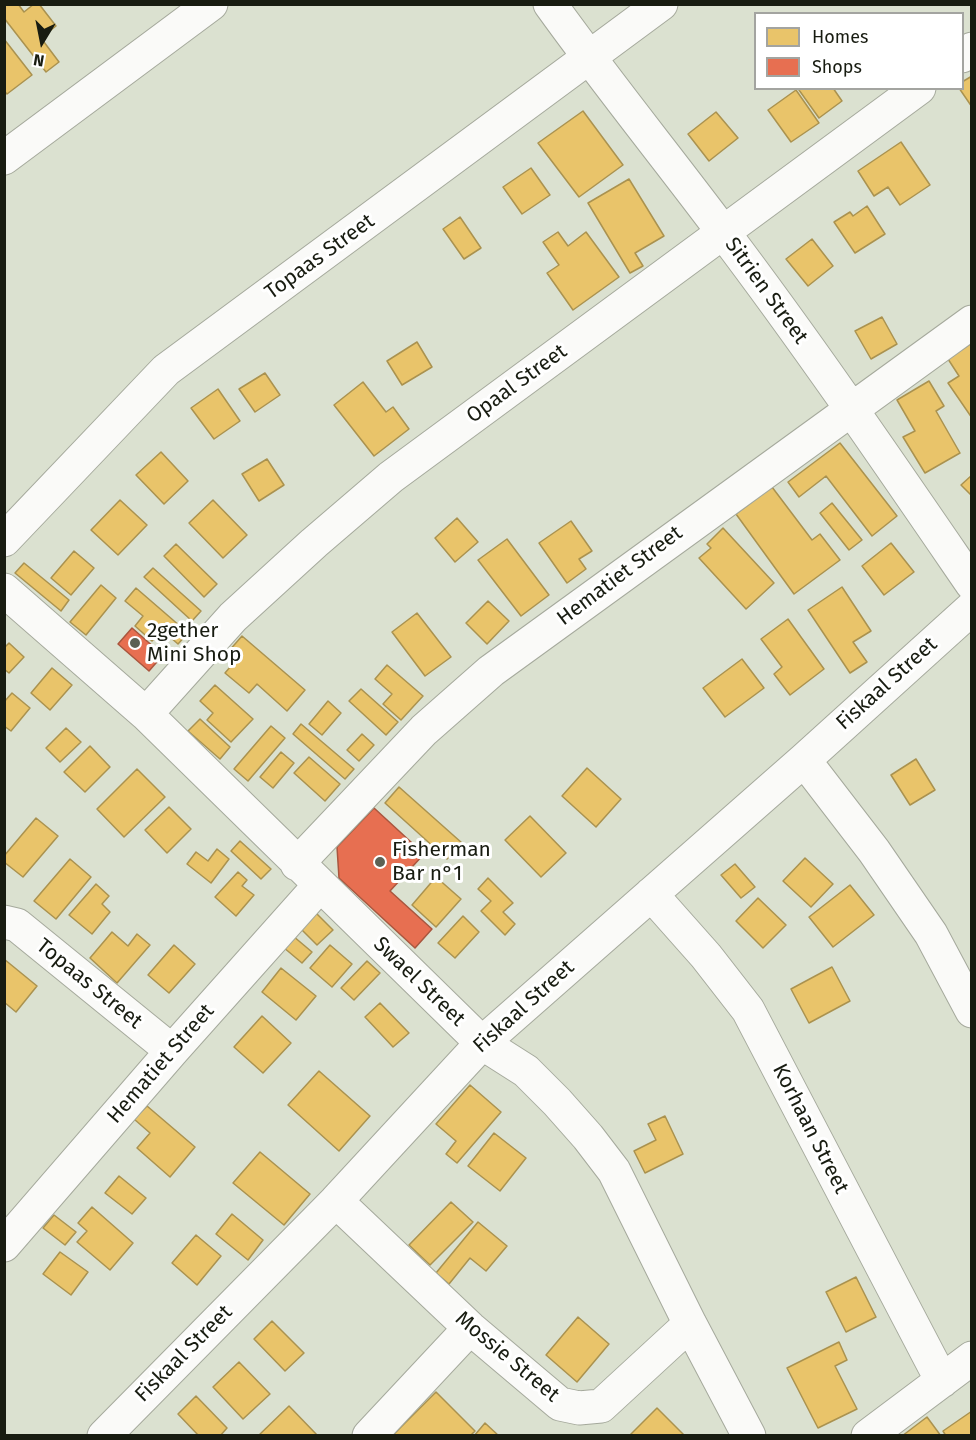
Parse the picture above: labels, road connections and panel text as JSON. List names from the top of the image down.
{
  "streets": {
    "street": [
      "Topaas Street",
      "Sitrien Street",
      "Opaal Street",
      "Hematiet Street",
      "Fiskaal Street",
      "Swael Street",
      "Korhaan Street",
      "Mossie Street"
    ]
  },
  "crossings": [
    ["Topaas Street", "Sitrien Street"],
    ["Topaas Street", "Hematiet Street"],
    ["Sitrien Street", "Opaal Street"],
    ["Sitrien Street", "Hematiet Street"],
    ["Opaal Street", "Swael Street"],
    ["Hematiet Street", "Swael Street"],
    ["Fiskaal Street", "Swael Street"],
    ["Fiskaal Street", "Korhaan Street"],
    ["Fiskaal Street", "Mossie Street"],
    ["Swael Street", "Mossie Street"]
  ],
  "places": ["2gether Mini Shop", "Fisherman Bar n°1"],
  "legend": ["Homes", "Shops"],
  "north": "bottom"
}
